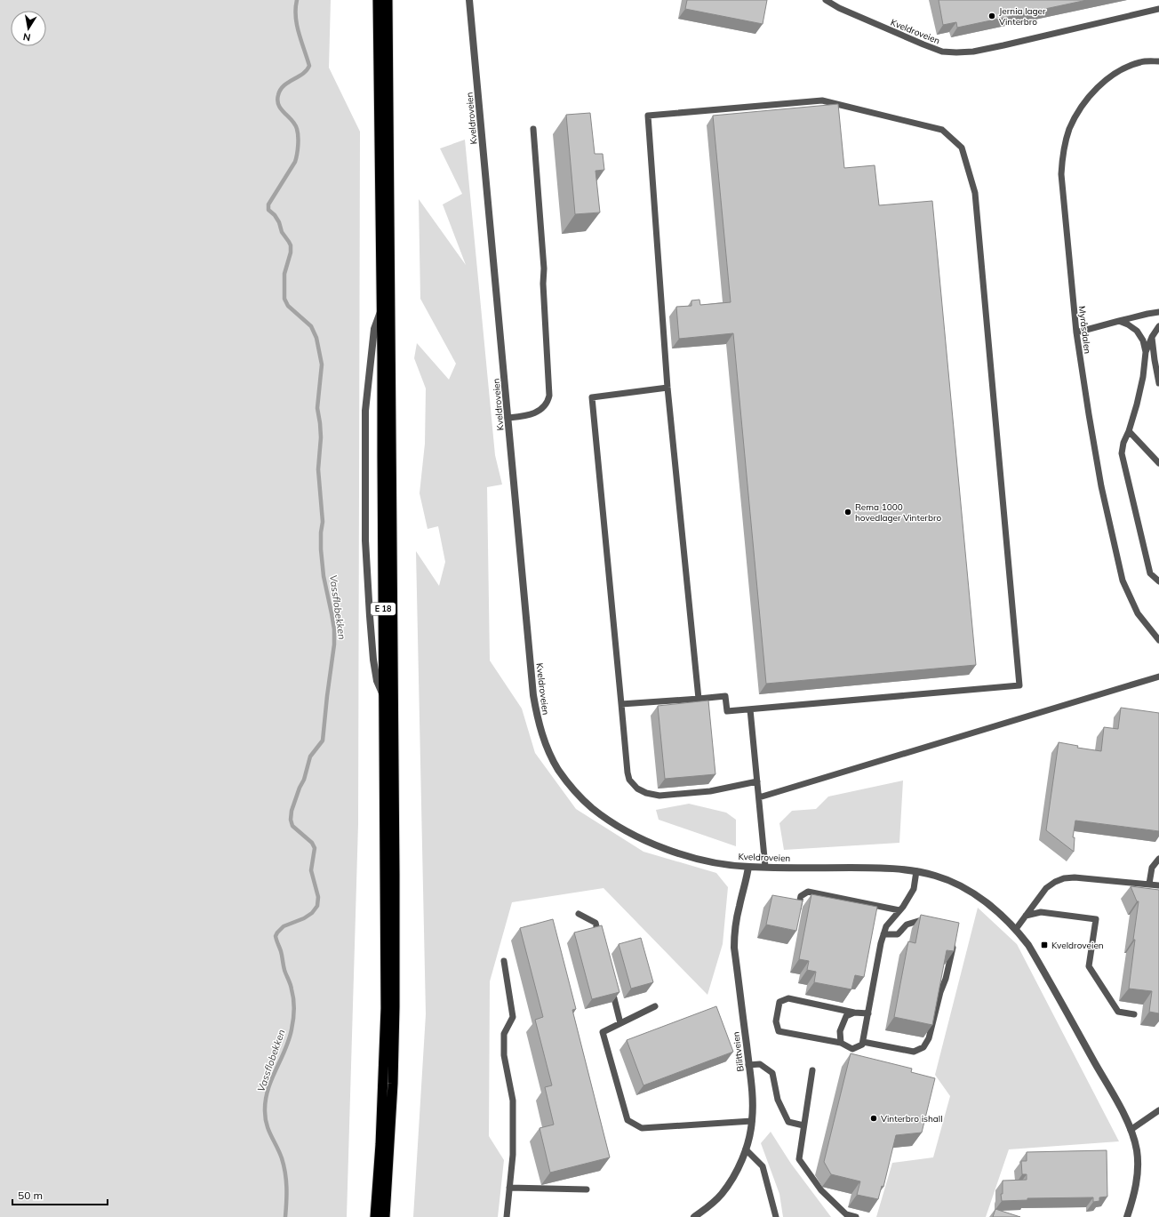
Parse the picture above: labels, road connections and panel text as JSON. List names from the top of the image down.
{
  "streets": {
    "highway": ["E 18"],
    "street": ["Kveldroveien", "Bilittveien"],
    "lane": ["Myråsdalen"]
  },
  "crossings": [
    ["Kveldroveien", "Bilittveien"]
  ],
  "water": ["Vassflobekken"],
  "places": {
    "other": ["Jernia lager Vinterbro", "Rema 1000 hovedlager Vinterbro", "Vinterbro ishall"],
    "transit": ["Kveldroveien"]
  },
  "scale_bar": "50 m",
  "north": "bottom"
}
